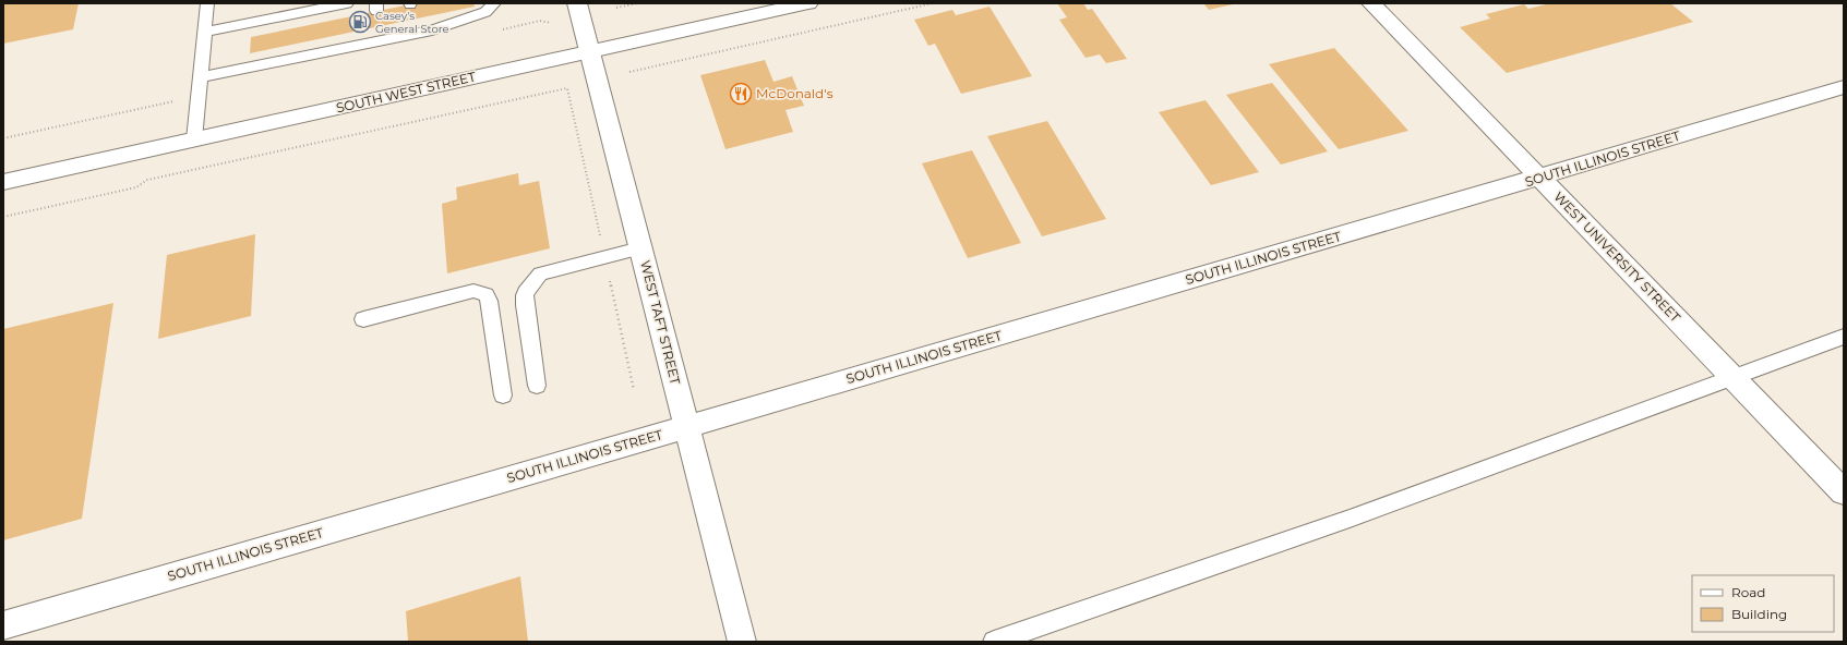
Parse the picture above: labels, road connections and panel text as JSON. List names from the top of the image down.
{
  "streets": {
    "street": [
      "SOUTH WEST STREET",
      "SOUTH ILLINOIS STREET",
      "WEST UNIVERSITY STREET",
      "WEST TAFT STREET"
    ]
  },
  "crossings": [
    ["SOUTH WEST STREET", "WEST TAFT STREET"],
    ["SOUTH ILLINOIS STREET", "WEST UNIVERSITY STREET"],
    ["SOUTH ILLINOIS STREET", "WEST TAFT STREET"]
  ],
  "places": {
    "fuel station": ["Casey's General Store"],
    "restaurant": ["McDonald's"]
  },
  "legend": ["Road", "Building"]
}
